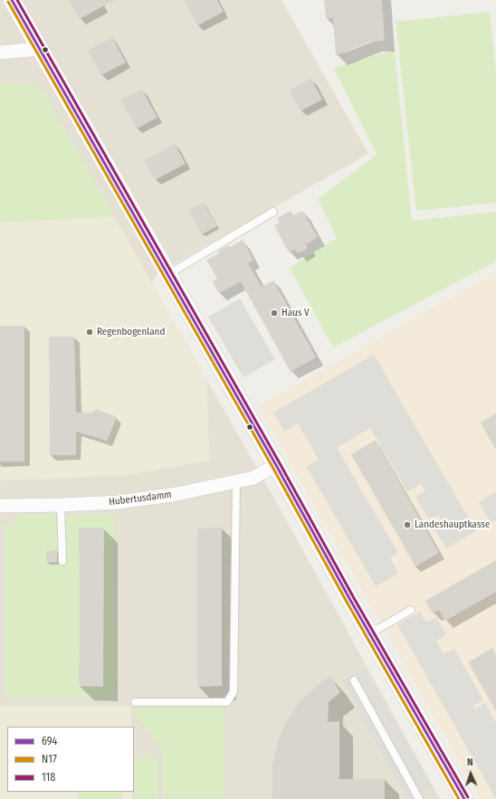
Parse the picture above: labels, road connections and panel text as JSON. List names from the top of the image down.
{
  "streets": {
    "street": ["Hubertusdamm"]
  },
  "places": ["Haus V", "Regenbogenland", "Landeshauptkasse"],
  "lines": ["transit line 694", "transit line 118", "transit line N17"],
  "legend": ["694", "N17", "118"],
  "north": "top"
}
